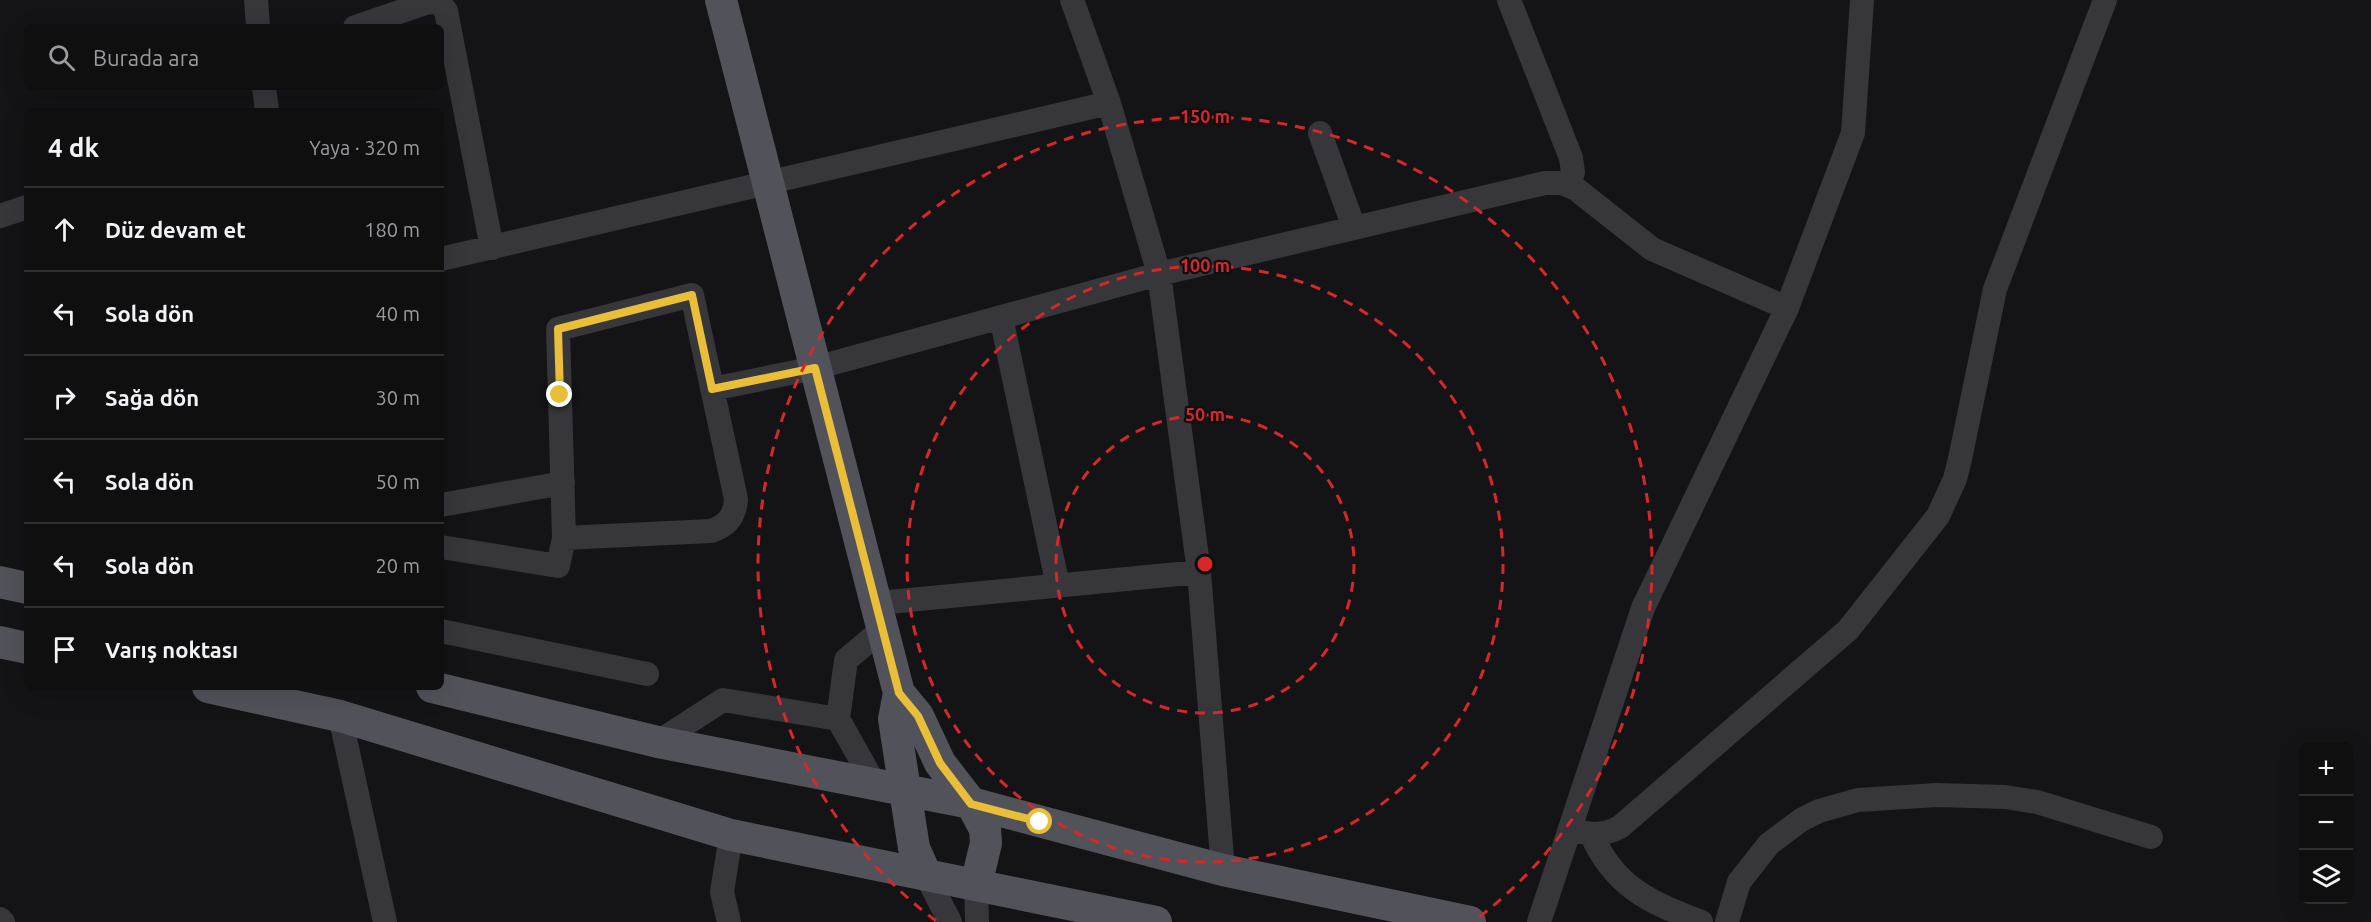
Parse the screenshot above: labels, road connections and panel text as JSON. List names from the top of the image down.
{
  "page": {
    "search": "Burada ara",
    "heading": ["4 dk", "Yaya · 320 m"],
    "list": [
      ["Düz devam et", "180 m"],
      ["Sola dön", "40 m"],
      ["Sağa dön", "30 m"],
      ["Sola dön", "50 m"],
      ["Sola dön", "20 m"],
      "Varış noktası"
    ],
    "map_buttons": ["+", "−"]
  },
  "rings": ["150 m", "100 m", "50 m"]
}
